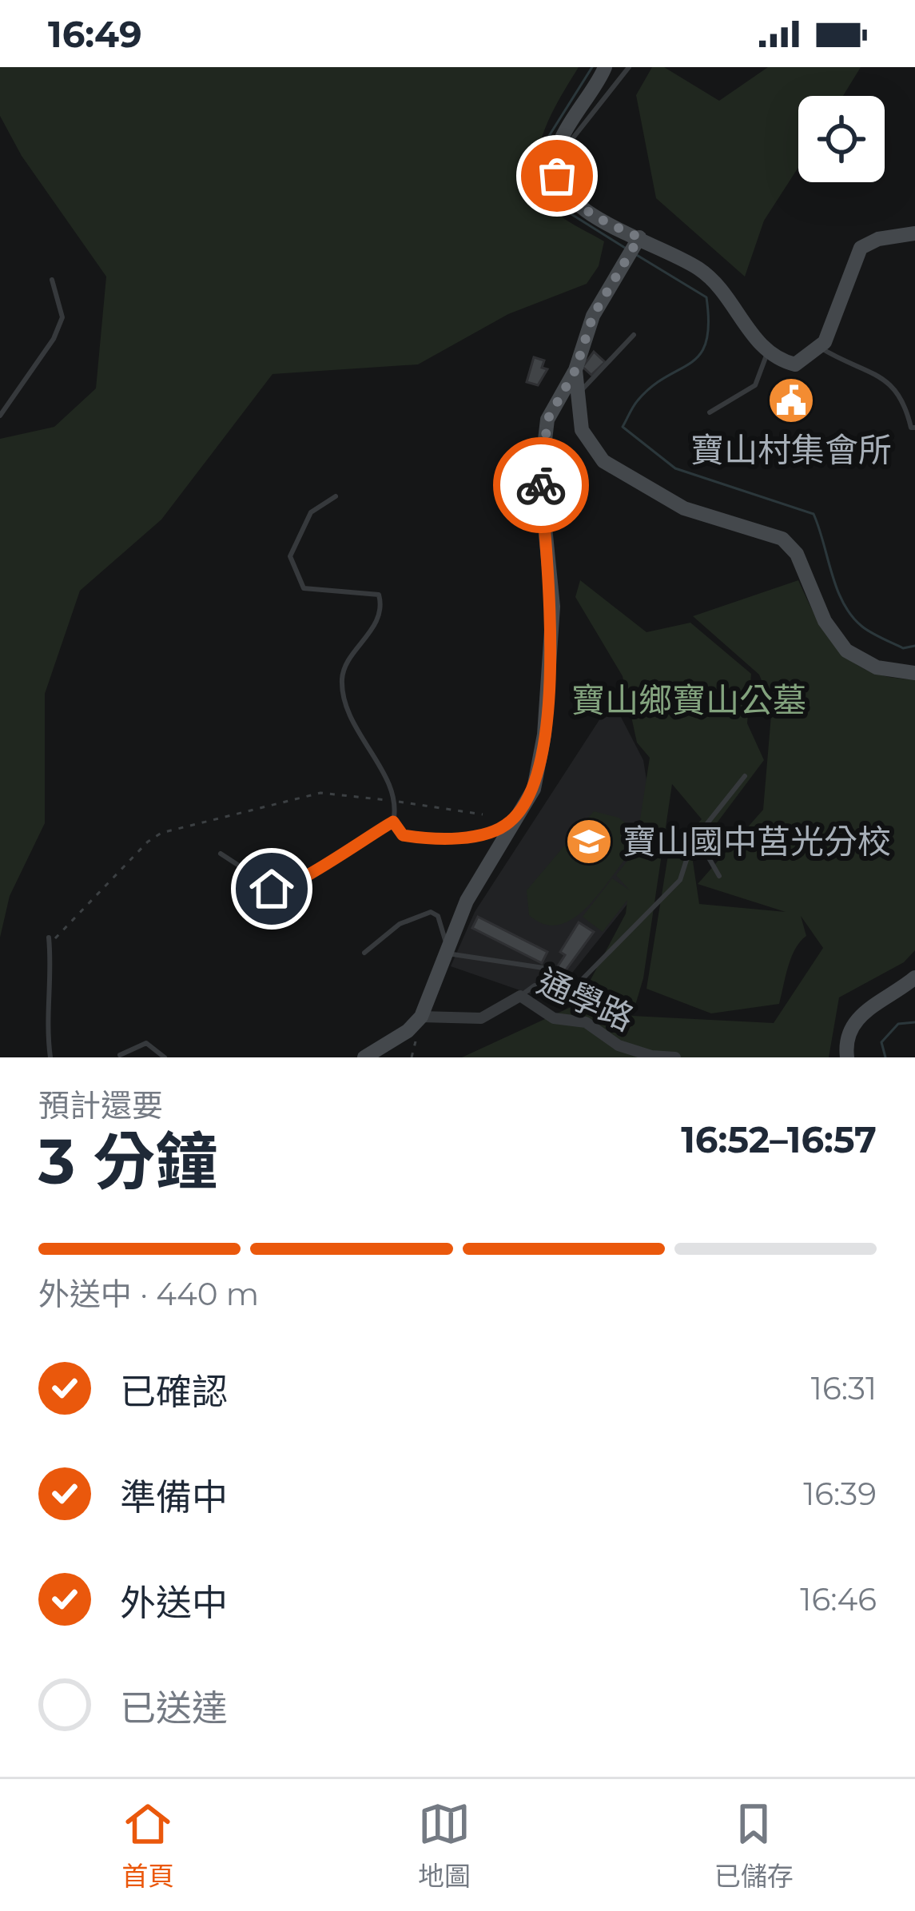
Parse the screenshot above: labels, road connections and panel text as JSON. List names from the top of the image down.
{
  "streets": {
    "street": ["通學路"]
  },
  "parks": ["寶山鄉寶山公墓"],
  "places": {
    "public building": ["寶山村集會所"],
    "school or university": ["寶山國中莒光分校"]
  },
  "page": {
    "status": "16:49",
    "heading": ["3 分鐘", "預計還要", "16:52–16:57"],
    "bar": "外送中 · 440 m",
    "list": [
      ["已確認", "16:31"],
      ["準備中", "16:39"],
      ["外送中", "16:46"],
      "已送達"
    ],
    "tabs": ["首頁", "地圖", "已儲存"]
  }
}
